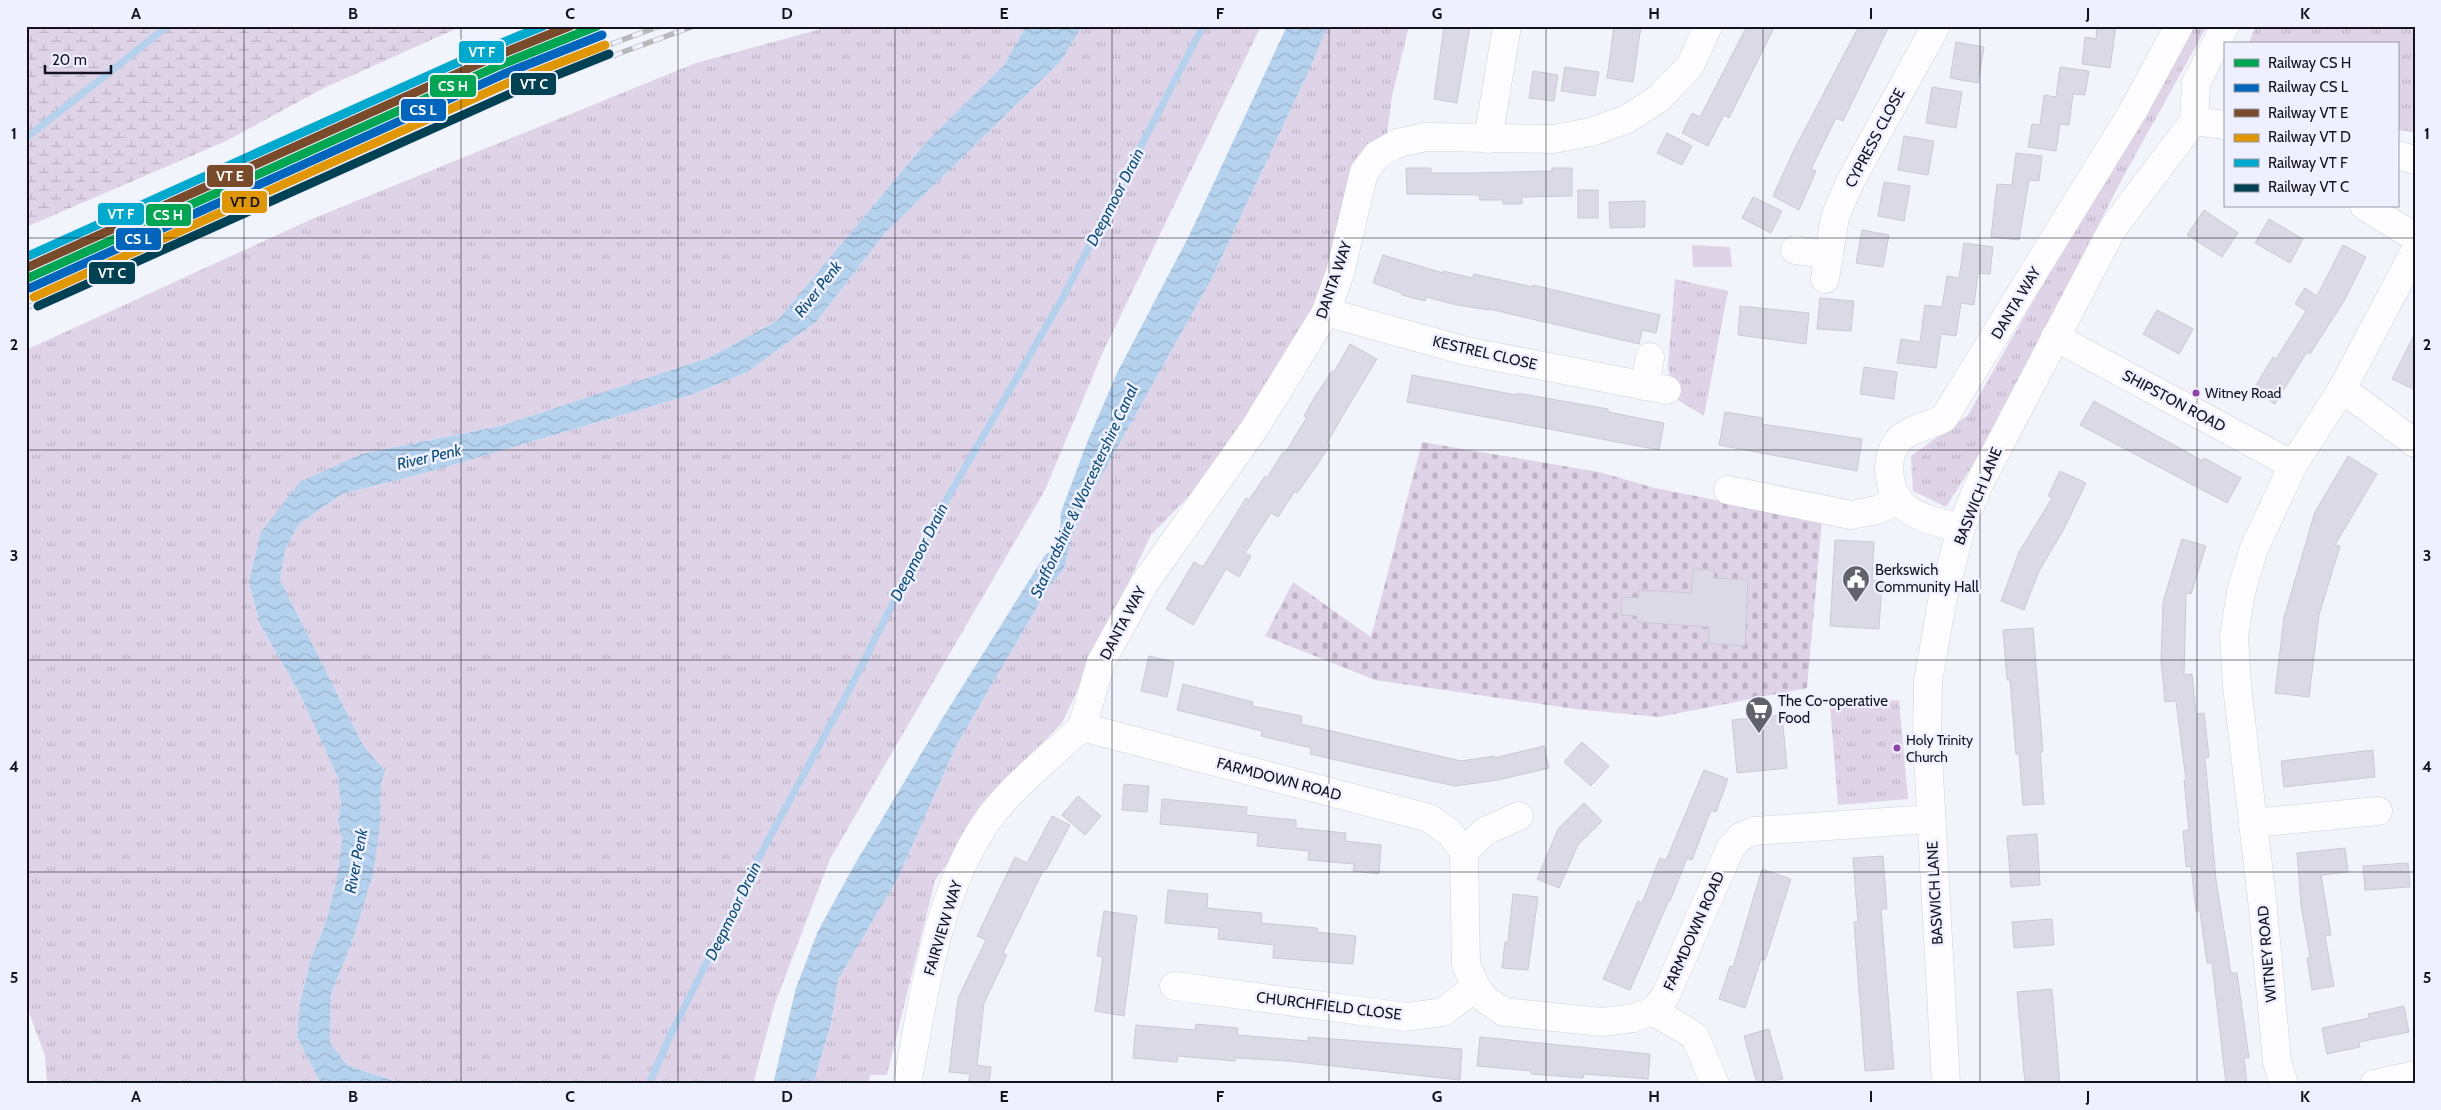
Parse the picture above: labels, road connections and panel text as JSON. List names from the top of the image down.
{
  "streets": {
    "street": [
      "CYPRESS CLOSE",
      "DANTA WAY",
      "KESTREL CLOSE",
      "SHIPSTON ROAD",
      "BASWICH LANE",
      "FARMDOWN ROAD",
      "FAIRVIEW WAY",
      "WITNEY ROAD",
      "CHURCHFIELD CLOSE"
    ]
  },
  "crossings": [
    ["DANTA WAY", "KESTREL CLOSE"],
    ["DANTA WAY", "FARMDOWN ROAD"],
    ["DANTA WAY", "FAIRVIEW WAY"],
    ["SHIPSTON ROAD", "BASWICH LANE"],
    ["SHIPSTON ROAD", "WITNEY ROAD"],
    ["BASWICH LANE", "FARMDOWN ROAD"],
    ["FARMDOWN ROAD", "FAIRVIEW WAY"]
  ],
  "water": ["Deepmoor Drain", "River Penk", "Staffordshire & Worcestershire Canal"],
  "places": {
    "other": ["Witney Road", "Holy Trinity Church"],
    "public building": ["Berkswich Community Hall"],
    "supermarket": ["The Co-operative Food"]
  },
  "legend": [
    "Railway CS H",
    "Railway CS L",
    "Railway VT E",
    "Railway VT D",
    "Railway VT F",
    "Railway VT C"
  ],
  "scale_bar": "20 m",
  "grid": {
    "columns": [
      "A",
      "B",
      "C",
      "D",
      "E",
      "F",
      "G",
      "H",
      "I",
      "J",
      "K"
    ],
    "rows": [
      "1",
      "2",
      "3",
      "4",
      "5"
    ]
  }
}
